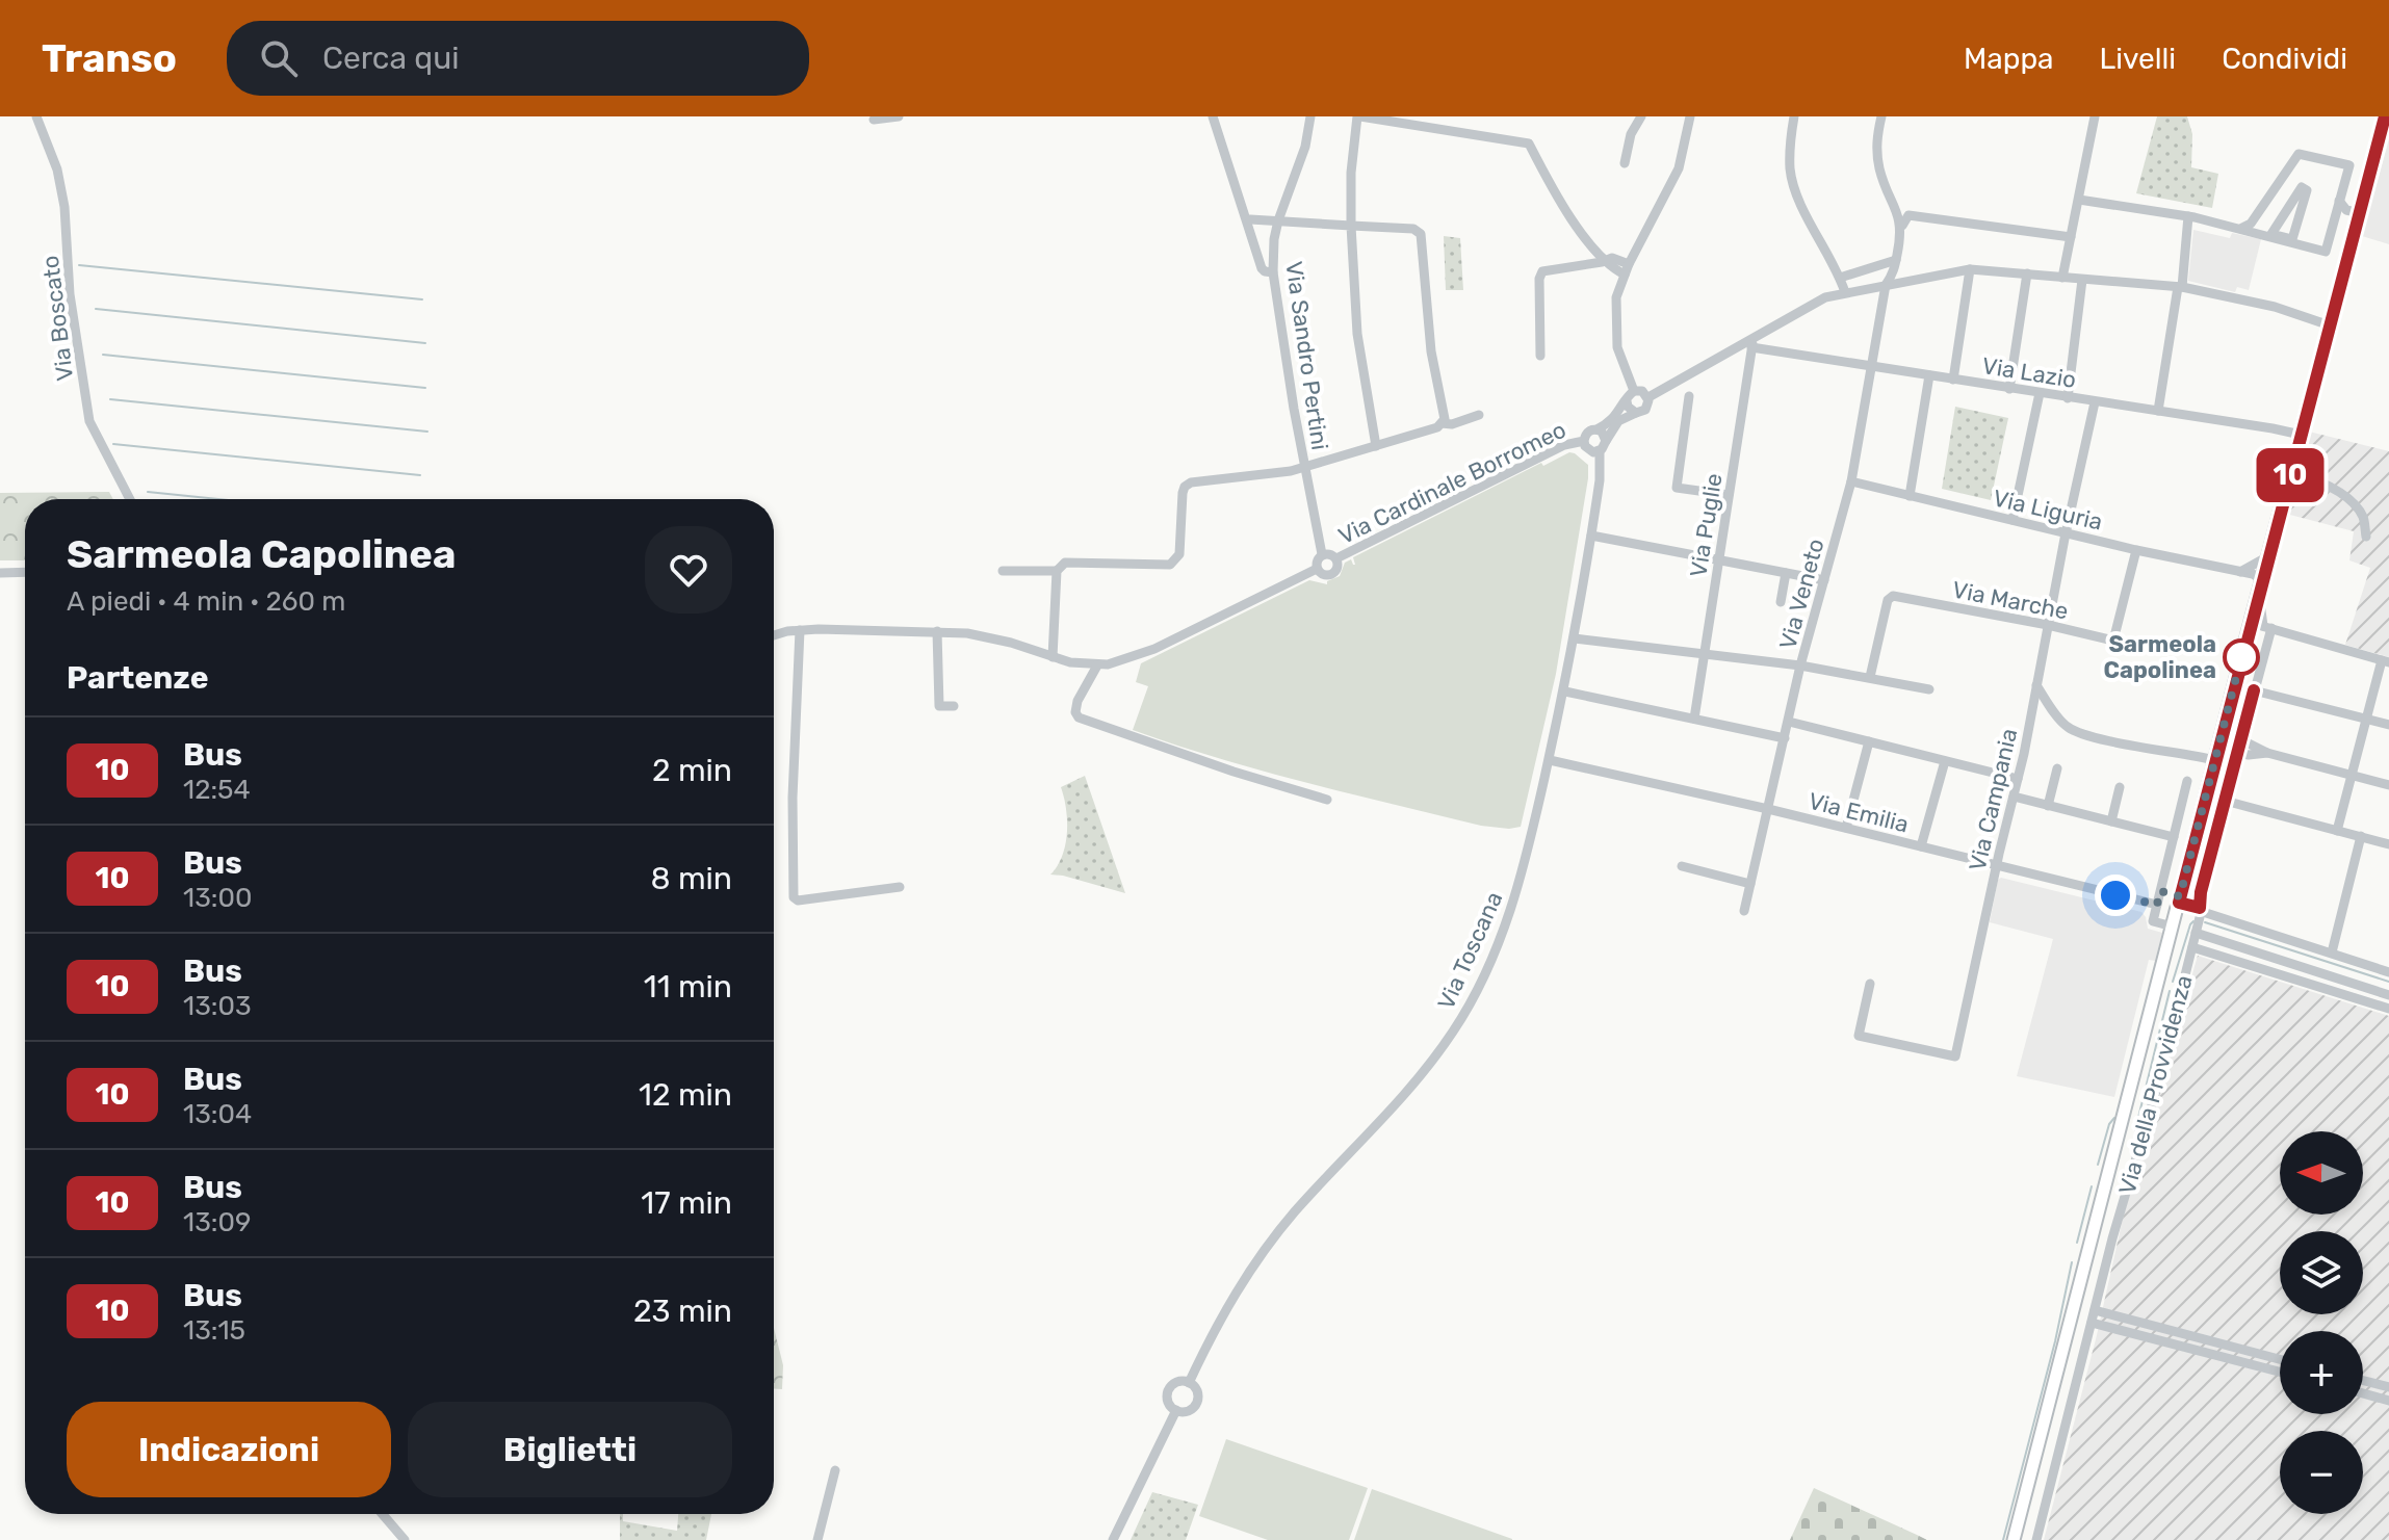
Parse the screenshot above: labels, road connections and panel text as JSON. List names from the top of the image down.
{
  "streets": {
    "main road": ["Via della Provvidenza"],
    "street": [
      "Via Boscato",
      "Via Sandro Pertini",
      "Via Lazio",
      "Via Cardinale Borromeo",
      "Via Liguria",
      "Via Puglie",
      "Via Veneto",
      "Via Marche",
      "Via Campania",
      "Via Emilia",
      "Via Toscana"
    ]
  },
  "crossings": [
    ["Via Sandro Pertini", "Via Cardinale Borromeo"],
    ["Via Lazio", "Via Cardinale Borromeo"],
    ["Via Lazio", "Via Puglie"],
    ["Via Lazio", "Via Veneto"],
    ["Via Lazio", "Via Campania"],
    ["Via Lazio", "Via della Provvidenza"],
    ["Via Cardinale Borromeo", "Via Puglie"],
    ["Via Cardinale Borromeo", "Via Veneto"],
    ["Via Cardinale Borromeo", "Via Toscana"],
    ["Via Cardinale Borromeo", "Via della Provvidenza"],
    ["Via Liguria", "Via Veneto"],
    ["Via Liguria", "Via Marche"],
    ["Via Liguria", "Via Campania"],
    ["Via Liguria", "Via della Provvidenza"],
    ["Via Veneto", "Via Emilia"],
    ["Via Marche", "Via Campania"],
    ["Via Campania", "Via Emilia"],
    ["Via Emilia", "Via Toscana"]
  ],
  "places": ["Sarmeola Capolinea"],
  "lines": ["bus line 10"],
  "north": "left",
  "page": {
    "header": "Transo",
    "search": "Cerca qui",
    "nav": ["Mappa", "Livelli", "Condividi"],
    "on_map": "10",
    "heading": [
      ["Sarmeola Capolinea", "A piedi · 4 min · 260 m"],
      "Partenze"
    ],
    "list": [
      {
        "mark": "10",
        "name": "Bus",
        "note": "12:54",
        "value": "2 min"
      },
      {
        "mark": "10",
        "name": "Bus",
        "note": "13:00",
        "value": "8 min"
      },
      {
        "mark": "10",
        "name": "Bus",
        "note": "13:03",
        "value": "11 min"
      },
      {
        "mark": "10",
        "name": "Bus",
        "note": "13:04",
        "value": "12 min"
      },
      {
        "mark": "10",
        "name": "Bus",
        "note": "13:09",
        "value": "17 min"
      },
      {
        "mark": "10",
        "name": "Bus",
        "note": "13:15",
        "value": "23 min"
      }
    ],
    "map_buttons": ["+", "−"],
    "buttons": ["Indicazioni", "Biglietti"]
  }
}
